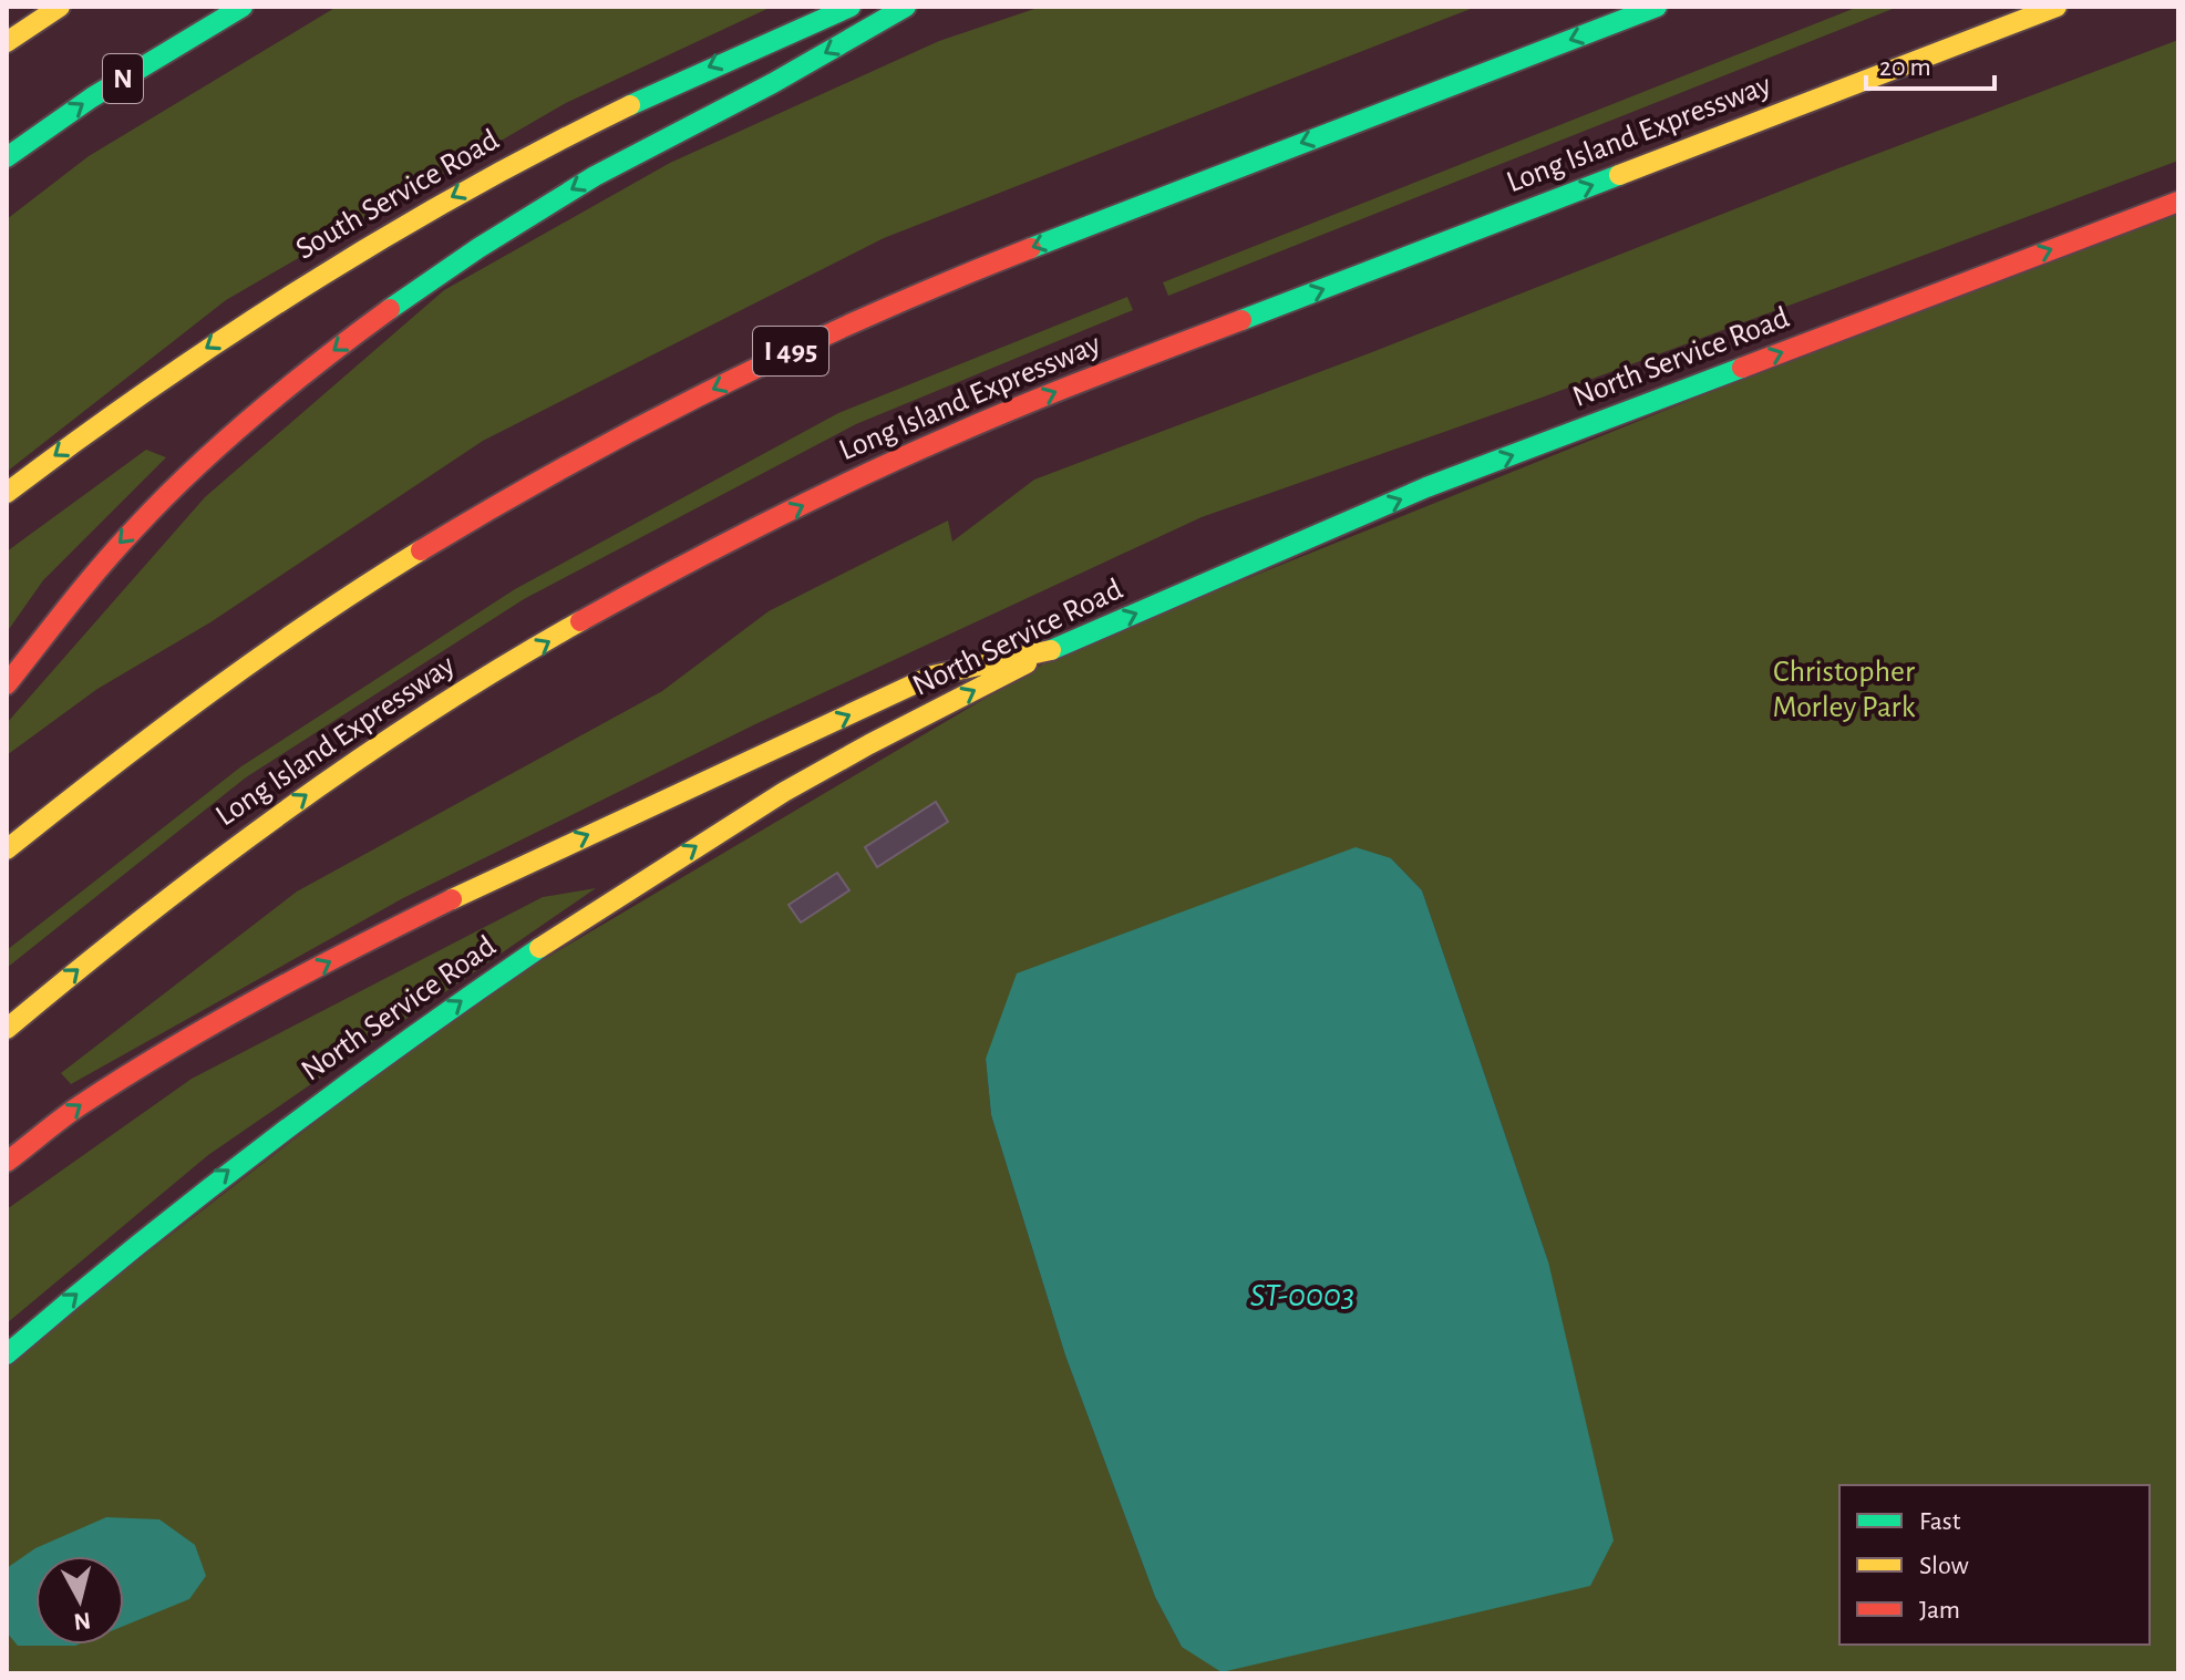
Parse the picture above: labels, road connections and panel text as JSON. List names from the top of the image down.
{
  "streets": {
    "main road": [
      "N",
      "Long Island Expressway",
      "South Service Road",
      "I 495",
      "North Service Road"
    ]
  },
  "water": ["ST-0003"],
  "parks": ["Christopher Morley Park"],
  "legend": ["Fast", "Slow", "Jam"],
  "scale_bar": "20 m",
  "north": "bottom"
}
